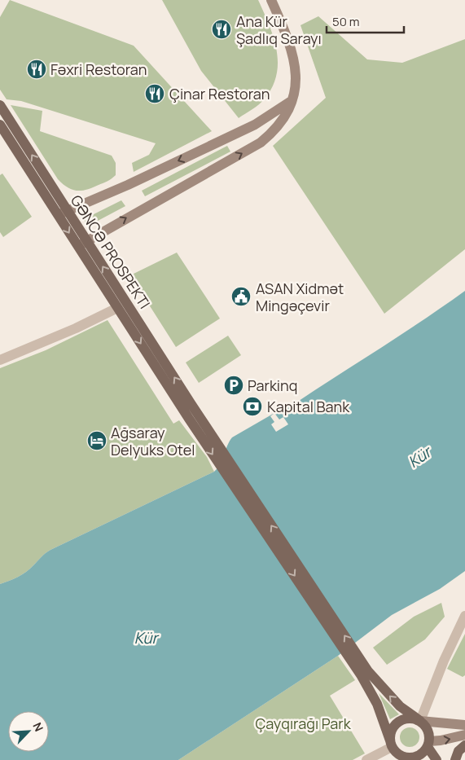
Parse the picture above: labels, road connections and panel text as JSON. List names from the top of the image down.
{
  "streets": {
    "main road": ["GƏNCƏ PROSPEKTI"]
  },
  "water": ["Kür"],
  "parks": ["Çayqırağı Park"],
  "places": {
    "restaurant": ["Ana Kür Şadlıq Sarayı", "Fəxri Restoran", "Çinar Restoran"],
    "public building": ["ASAN Xidmət Mingəçevir"],
    "parking": ["Parkinq"],
    "bank": ["Kapital Bank"],
    "hotel": ["Ağsaray Delyuks Otel"]
  },
  "scale_bar": "50 m",
  "north": "top right"
}
